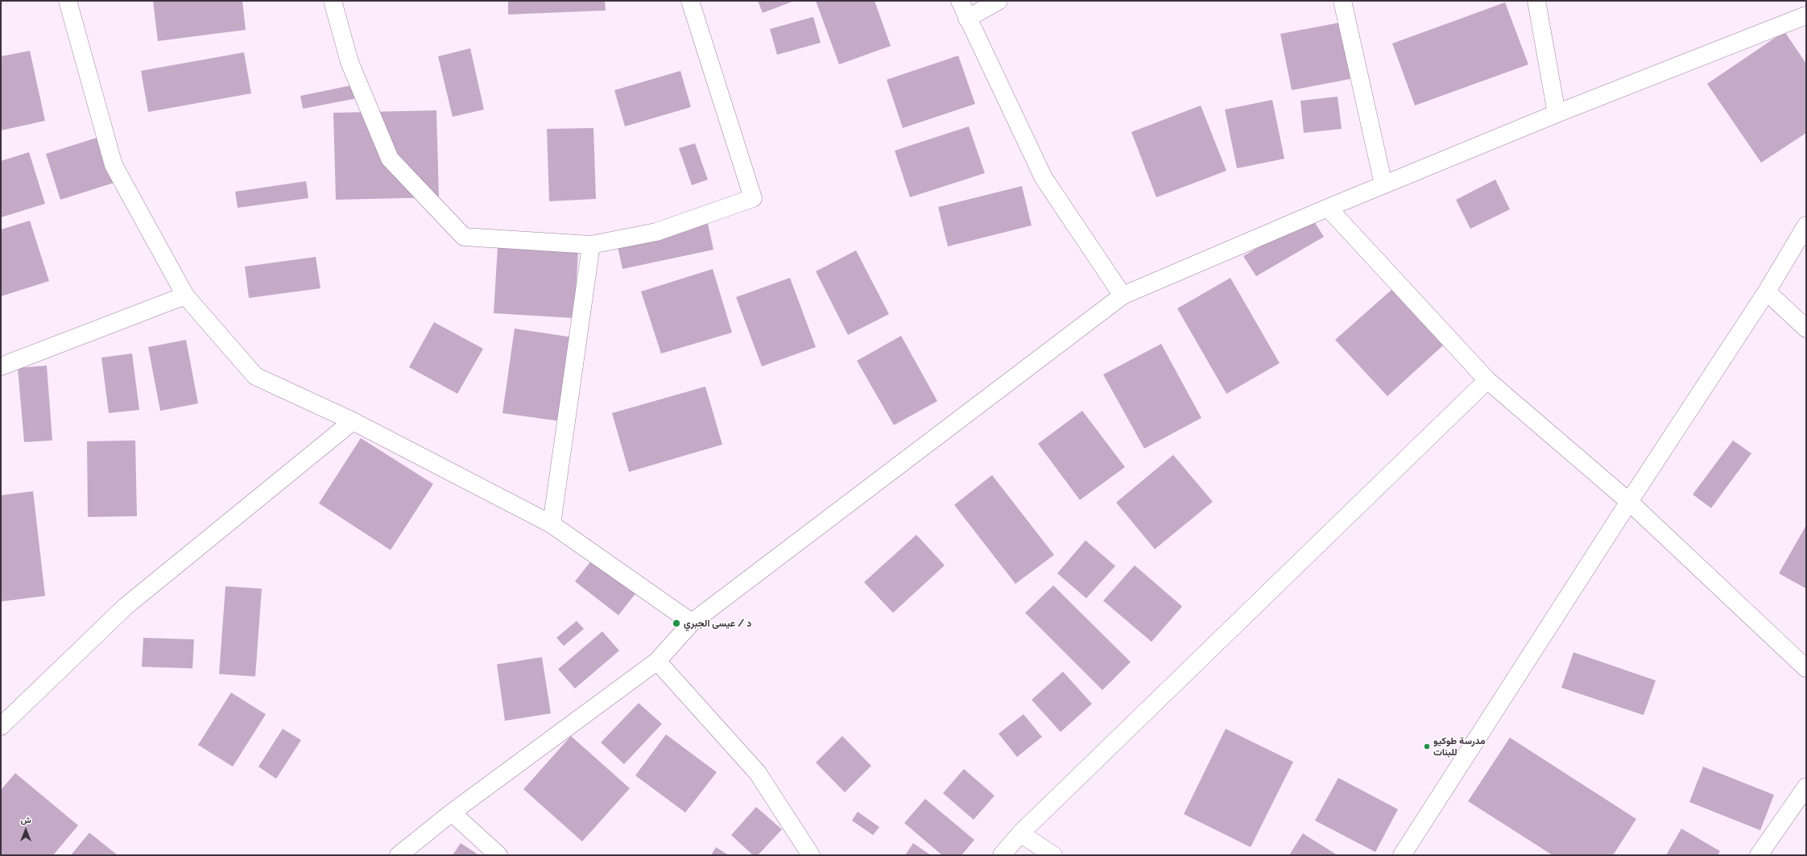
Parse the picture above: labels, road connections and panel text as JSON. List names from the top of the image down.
{
  "places": ["د / عيسى الجبري", "مدرسة طوكيو للبنات"],
  "north": "top"
}
